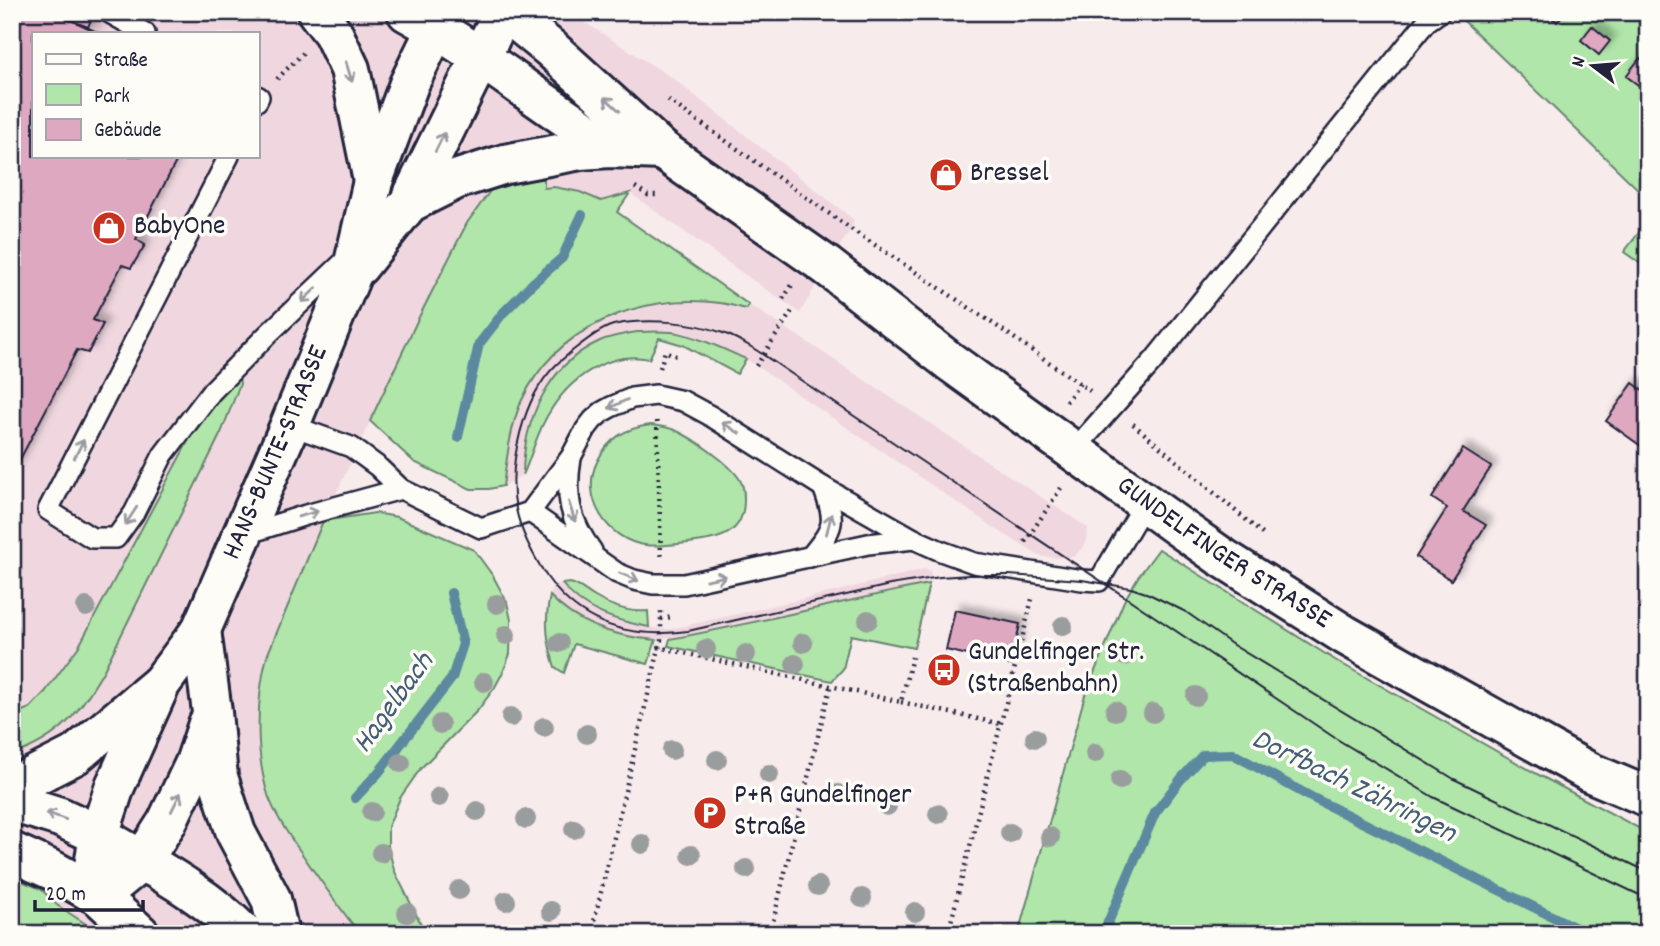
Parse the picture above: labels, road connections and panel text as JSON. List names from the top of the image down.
{
  "streets": {
    "main road": ["HANS-BUNTE-STRASSE", "GUNDELFINGER STRASSE"]
  },
  "crossings": [
    ["HANS-BUNTE-STRASSE", "GUNDELFINGER STRASSE"]
  ],
  "water": ["Hagelbach", "Dorfbach Zähringen"],
  "places": {
    "shop": ["Bressel", "BabyOne"],
    "bus stop": ["Gundelfinger Str. (Straßenbahn)"],
    "parking": ["P+R Gundelfinger Straße"]
  },
  "legend": ["Straße", "Park", "Gebäude"],
  "scale_bar": "20 m",
  "north": "left"
}
